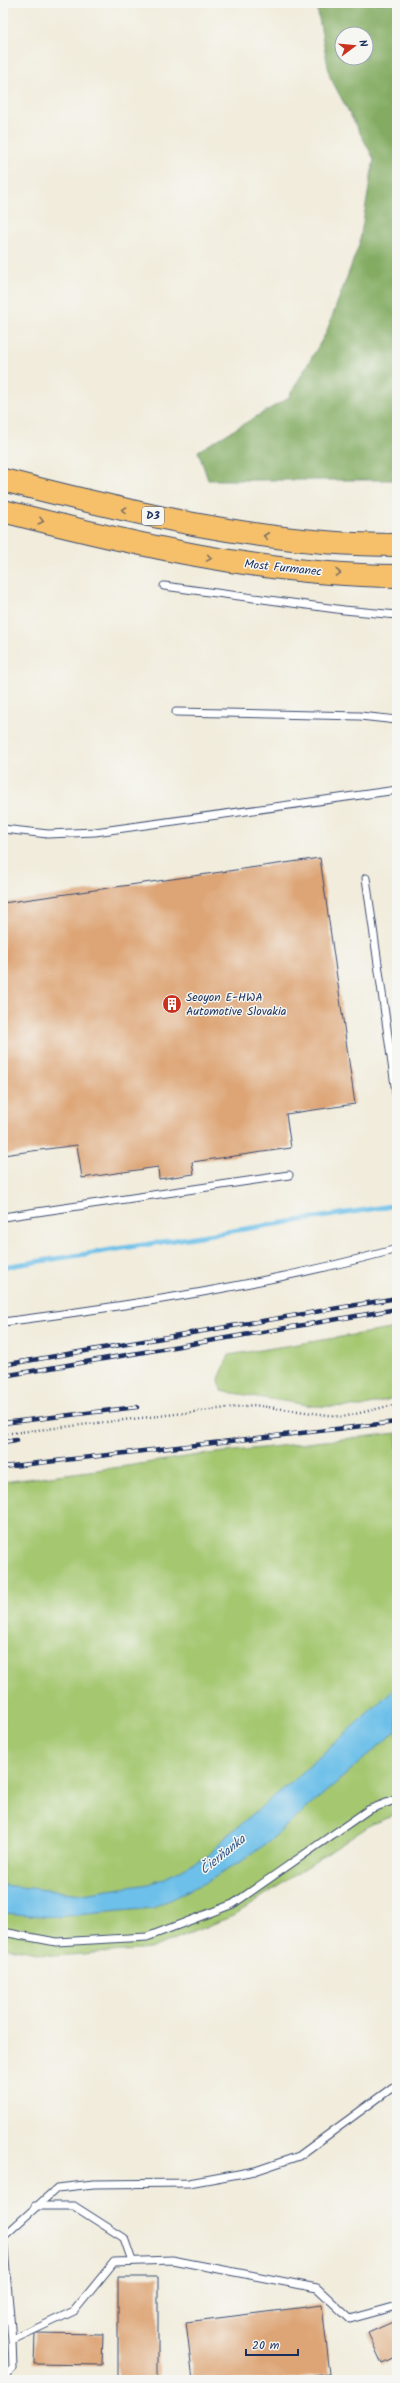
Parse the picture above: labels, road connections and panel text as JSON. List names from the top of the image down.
{
  "streets": {
    "highway": ["D3", "Most Furmanec"]
  },
  "water": ["Čierňanka"],
  "places": {
    "building": ["Seoyon E-HWA Automotive Slovakia"]
  },
  "scale_bar": "20 m",
  "north": "right"
}
